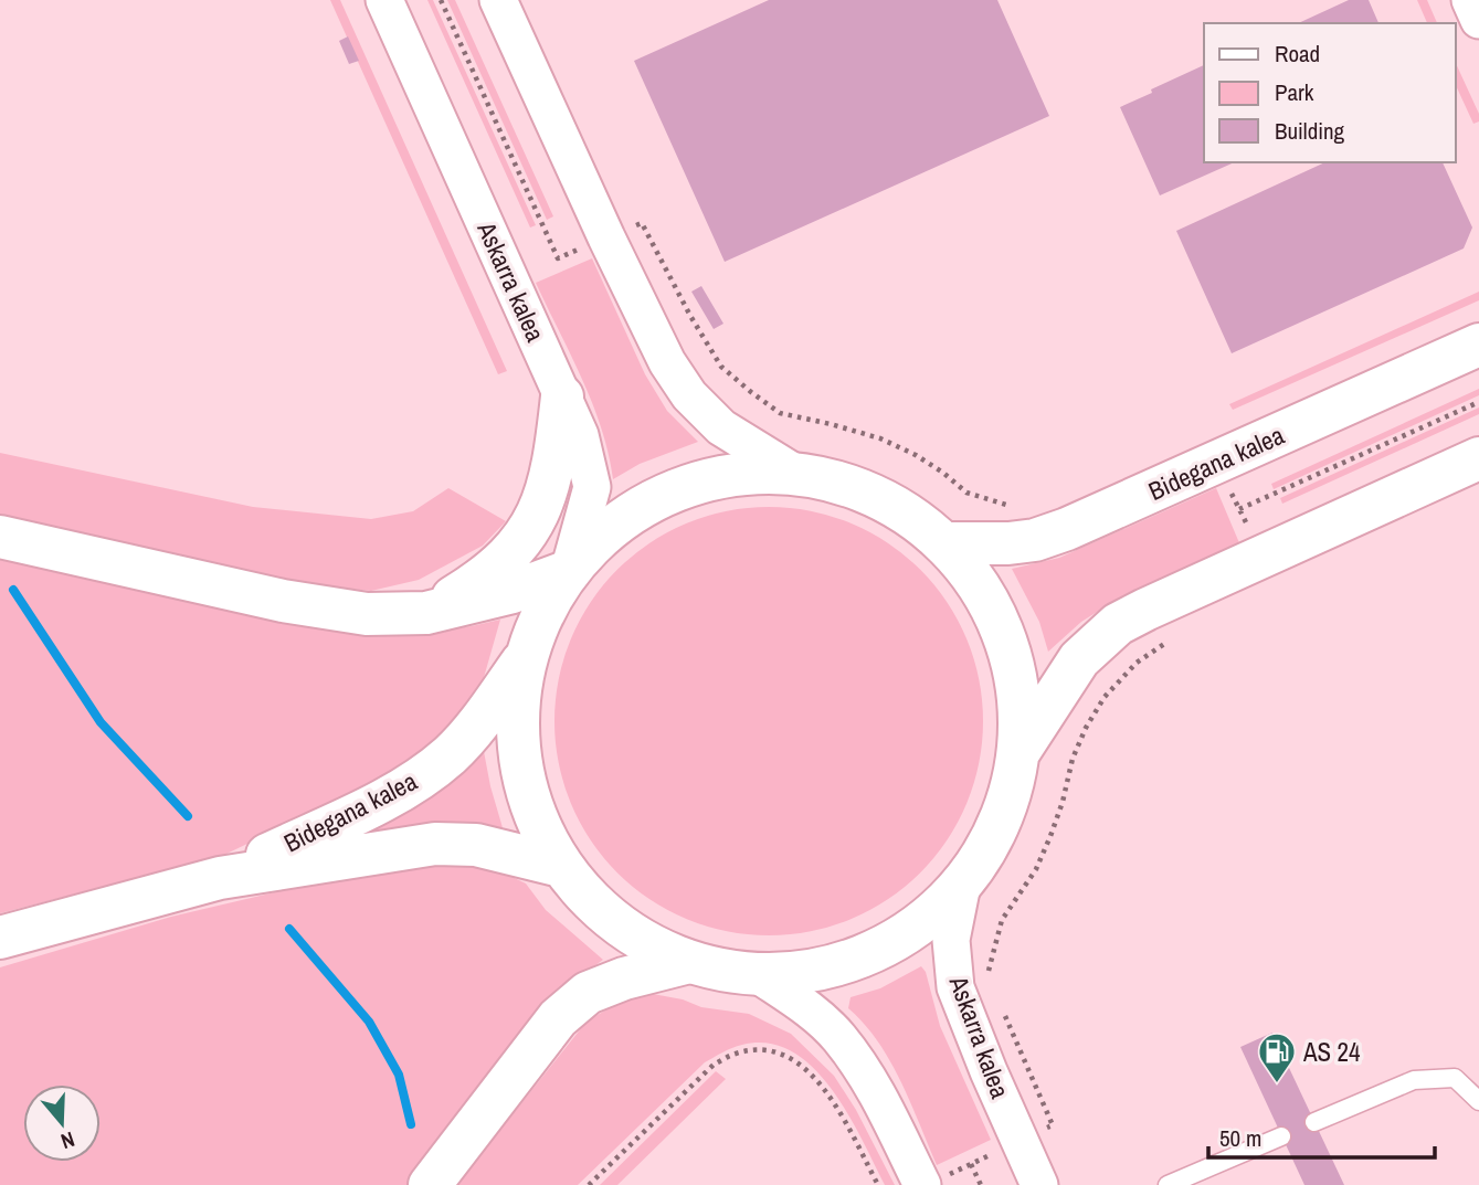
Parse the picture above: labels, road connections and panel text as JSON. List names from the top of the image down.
{
  "streets": {
    "main road": ["Bidegana kalea"],
    "street": ["Askarra kalea"]
  },
  "places": {
    "fuel station": ["AS 24"]
  },
  "legend": ["Road", "Park", "Building"],
  "scale_bar": "50 m",
  "north": "bottom"
}
